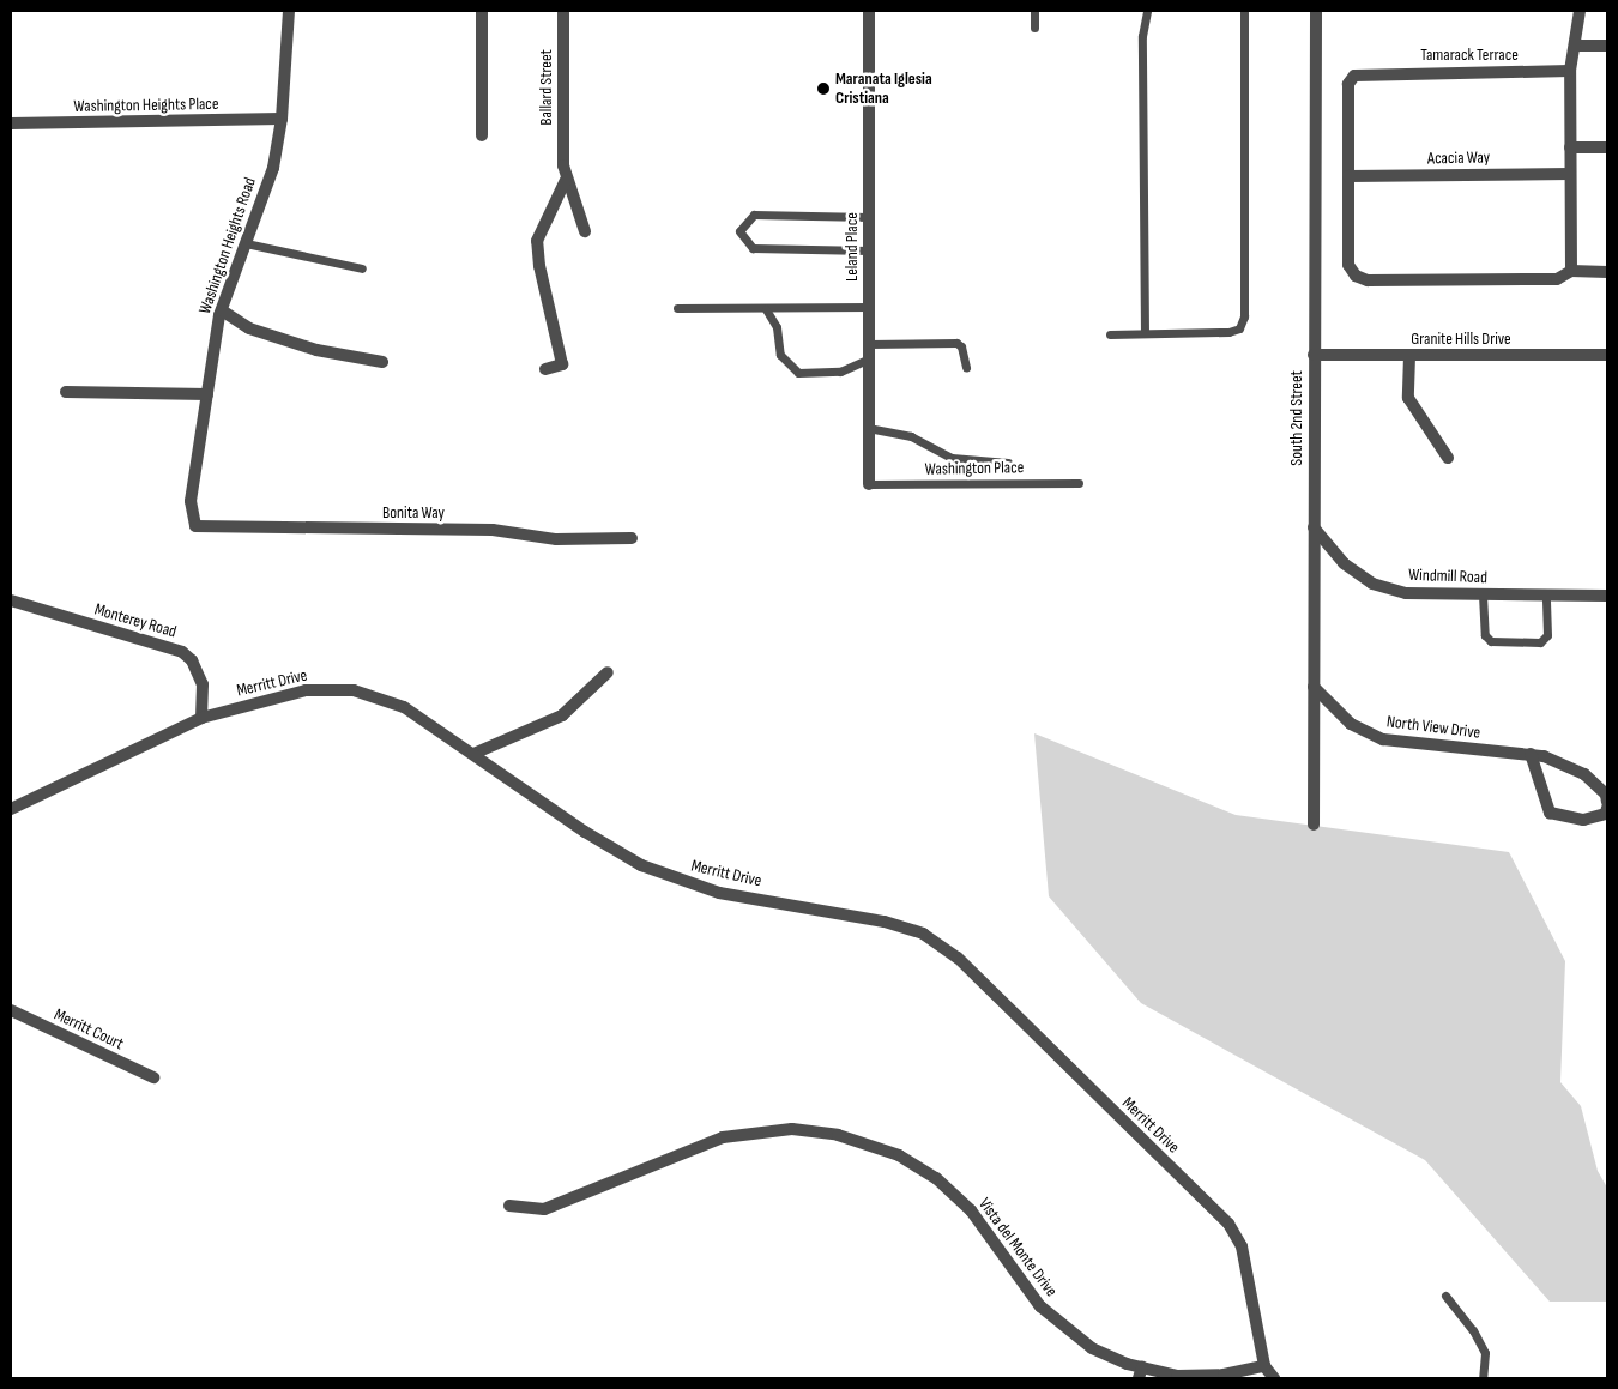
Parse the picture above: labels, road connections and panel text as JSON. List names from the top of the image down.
{
  "streets": {
    "street": [
      "Tamarack Terrace",
      "Ballard Street",
      "Washington Heights Place",
      "Acacia Way",
      "Washington Heights Road",
      "Leland Place",
      "Granite Hills Drive",
      "South 2nd Street",
      "Bonita Way",
      "Windmill Road",
      "Monterey Road",
      "Merritt Drive",
      "North View Drive",
      "Merritt Court",
      "Vista del Monte Drive"
    ],
    "lane": ["Washington Place"]
  },
  "crossings": [
    ["Tamarack Terrace", "Acacia Way"],
    ["Washington Heights Place", "Washington Heights Road"],
    ["Washington Heights Road", "Bonita Way"],
    ["Leland Place", "Washington Place"],
    ["Granite Hills Drive", "South 2nd Street"],
    ["South 2nd Street", "Windmill Road"],
    ["South 2nd Street", "North View Drive"],
    ["Monterey Road", "Merritt Drive"],
    ["Merritt Drive", "Vista del Monte Drive"]
  ],
  "places": ["Maranata Iglesia Cristiana"]
}
